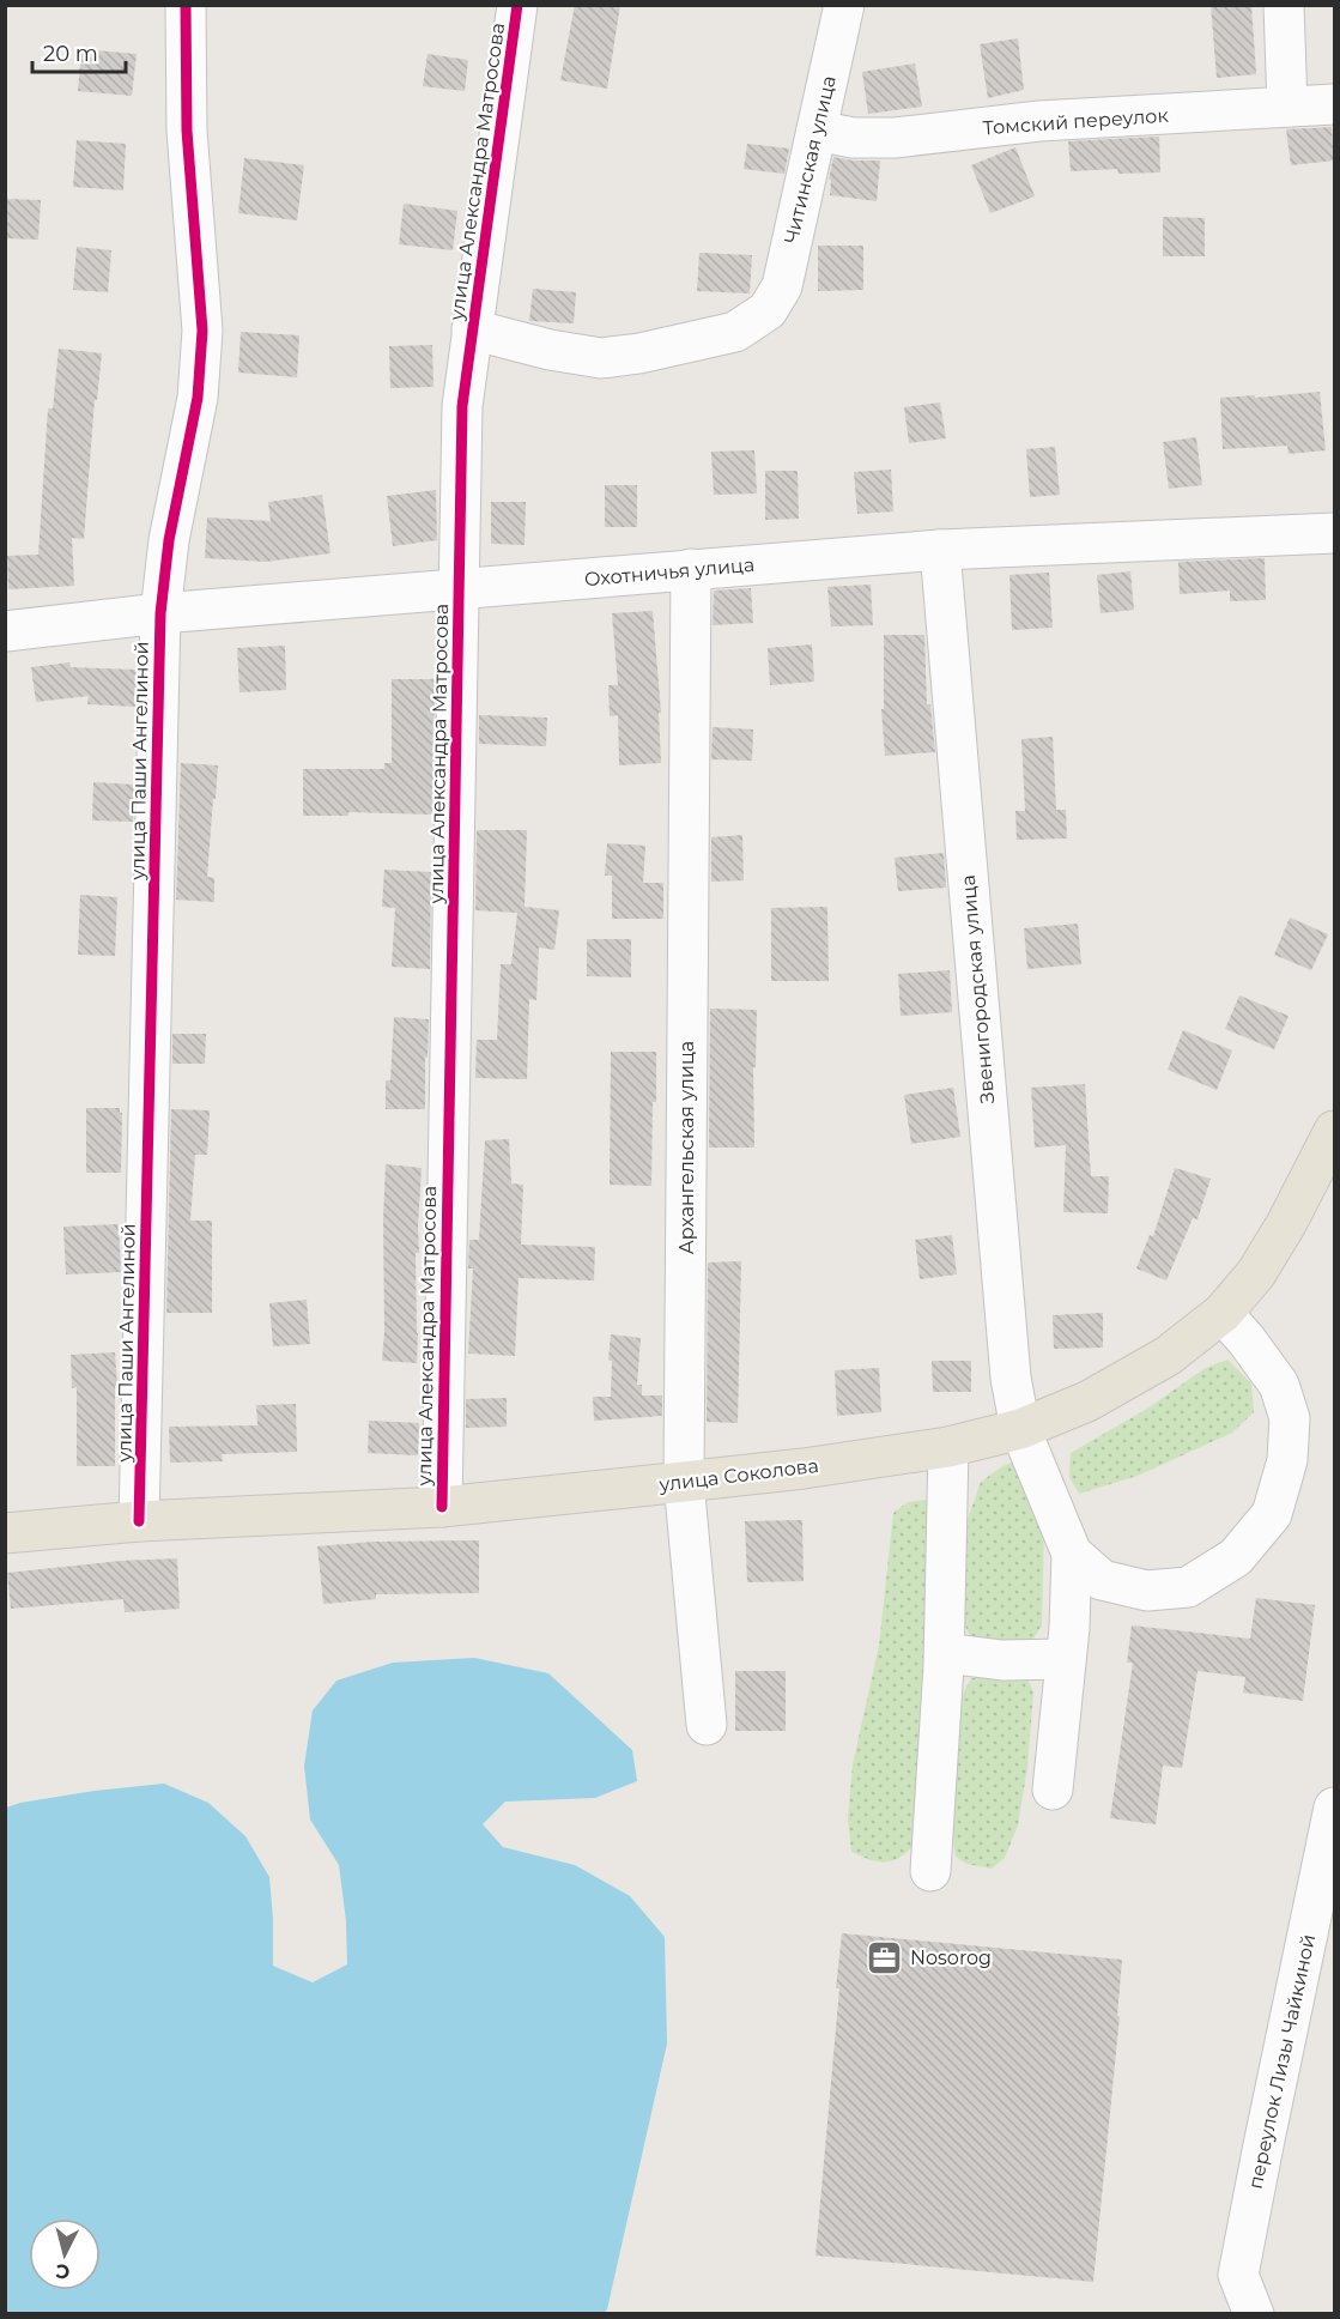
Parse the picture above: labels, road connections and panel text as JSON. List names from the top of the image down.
{
  "streets": {
    "main road": ["улица Соколова"],
    "street": [
      "Томский переулок",
      "Читинская улица",
      "улица Александра Матросова",
      "Охотничья улица",
      "улица Паши Ангелиной",
      "Звенигородская улица",
      "Архангельская улица",
      "переулок Лизы Чайкиной"
    ]
  },
  "crossings": [
    ["Томский переулок", "Читинская улица"],
    ["Читинская улица", "улица Александра Матросова"],
    ["улица Александра Матросова", "Охотничья улица"],
    ["улица Александра Матросова", "улица Соколова"],
    ["Охотничья улица", "улица Паши Ангелиной"],
    ["Охотничья улица", "Звенигородская улица"],
    ["Охотничья улица", "Архангельская улица"],
    ["улица Паши Ангелиной", "улица Соколова"],
    ["Звенигородская улица", "улица Соколова"],
    ["Архангельская улица", "улица Соколова"]
  ],
  "places": {
    "office": ["Nosorog"]
  },
  "scale_bar": "20 m",
  "north": "bottom"
}
